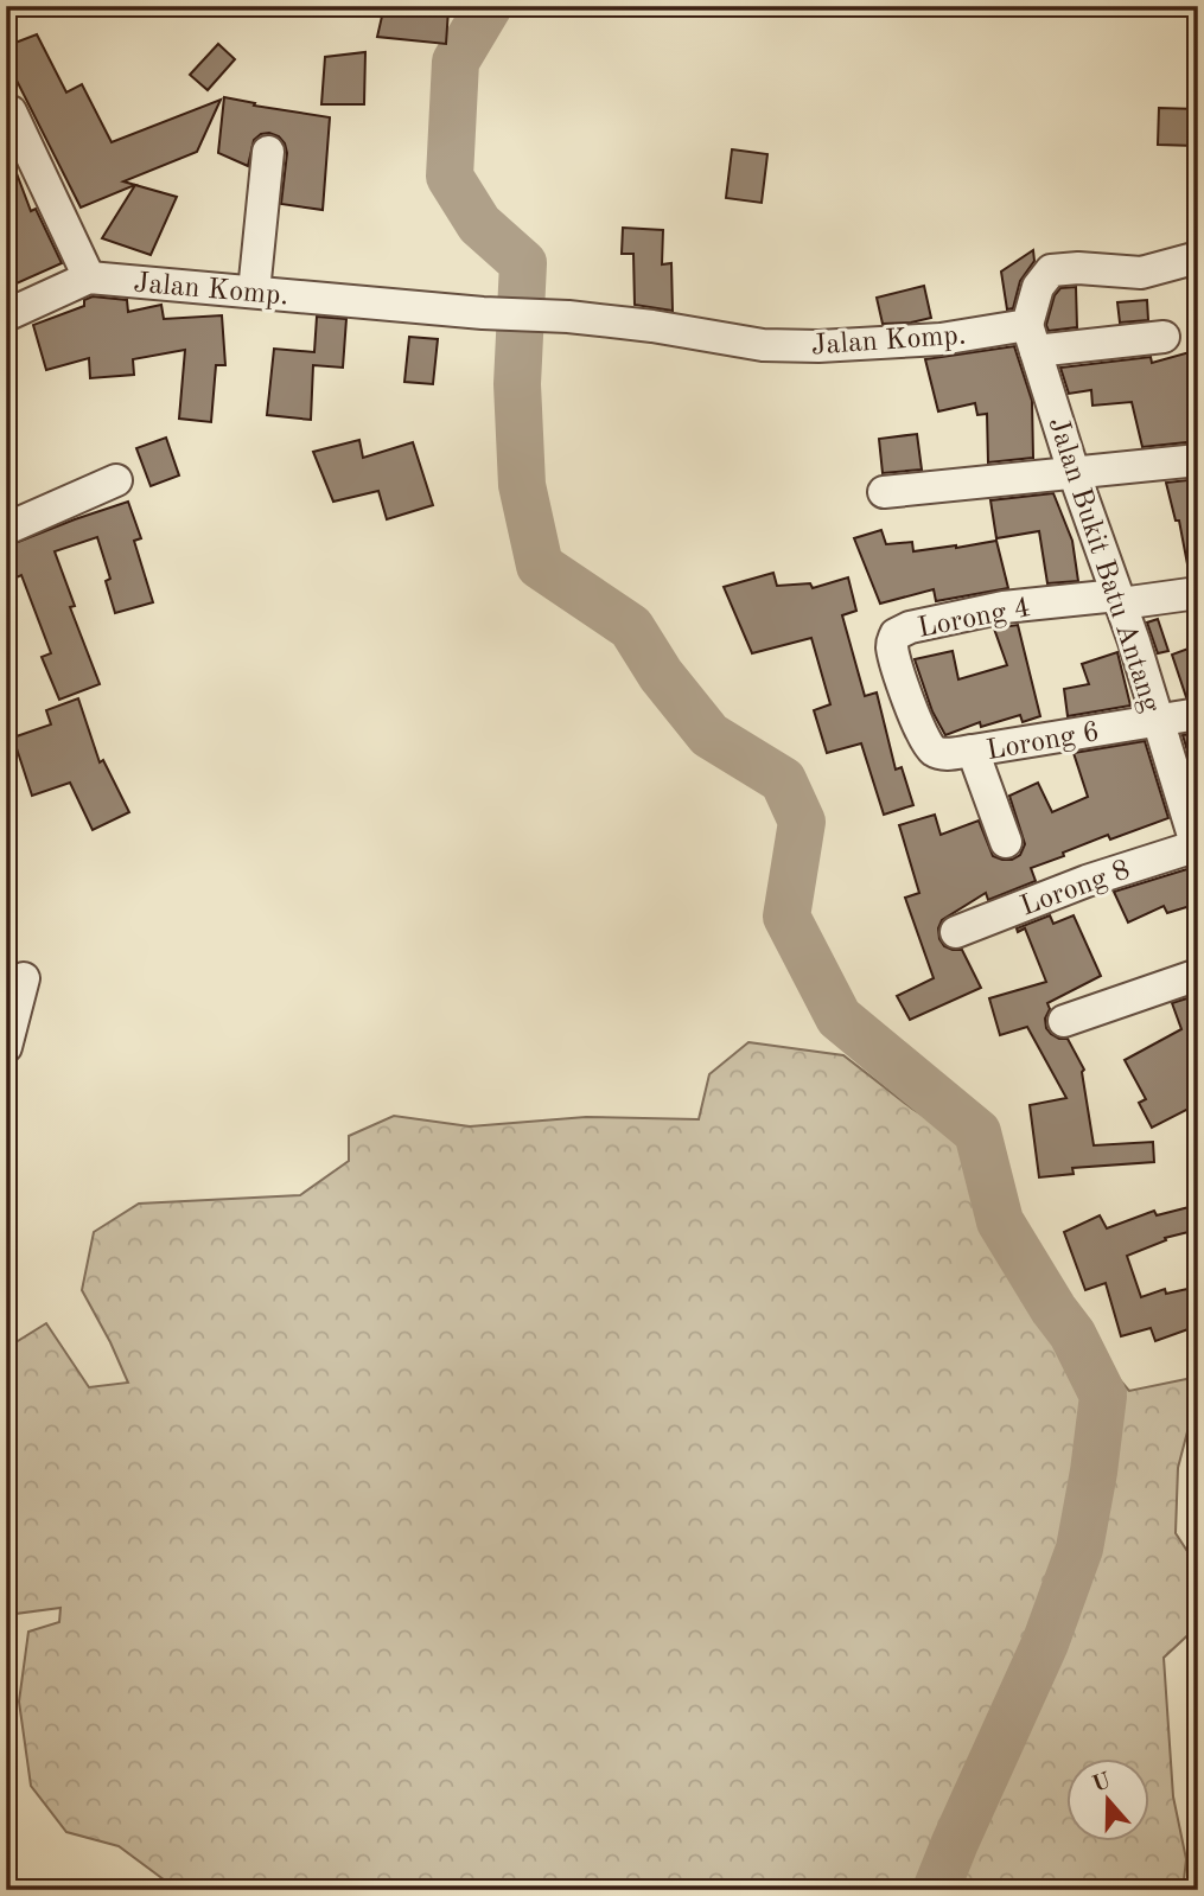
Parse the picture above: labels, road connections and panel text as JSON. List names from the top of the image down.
{
  "streets": {
    "street": [
      "Jalan Komp.",
      "Jalan Bukit Batu Antang",
      "Lorong 4",
      "Lorong 6",
      "Lorong 8"
    ]
  },
  "crossings": [
    ["Jalan Komp.", "Jalan Bukit Batu Antang"],
    ["Jalan Bukit Batu Antang", "Lorong 4"],
    ["Jalan Bukit Batu Antang", "Lorong 6"],
    ["Jalan Bukit Batu Antang", "Lorong 8"],
    ["Lorong 4", "Lorong 6"]
  ],
  "north": "top"
}
